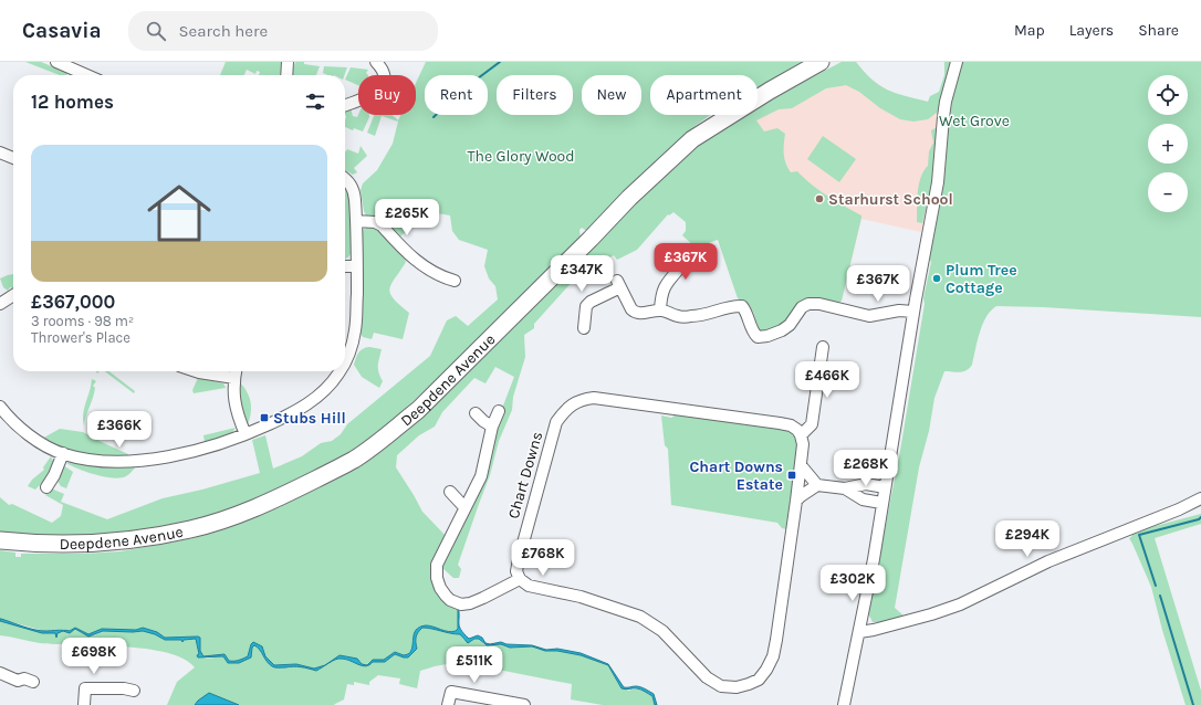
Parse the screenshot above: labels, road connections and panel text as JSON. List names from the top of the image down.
{
  "streets": {
    "highway": ["Deepdene Avenue"],
    "street": ["Chart Downs"]
  },
  "parks": ["Wet Grove", "The Glory Wood"],
  "places": {
    "other": ["Starhurst School", "Plum Tree Cottage"],
    "transit": ["Stubs Hill", "Chart Downs Estate"]
  },
  "page": {
    "header": "Casavia",
    "search": "Search here",
    "nav": ["Map", "Layers", "Share"],
    "map_buttons": ["+", "−"],
    "chip": [
      "Buy",
      "Rent",
      "Filters",
      "New",
      "Apartment"
    ],
    "heading": "12 homes",
    "list": [
      {
        "name": "£367,000",
        "note": "3 rooms · 98 m² · Thrower's Place"
      }
    ],
    "price": [
      "£265K",
      "£367K",
      "£347K",
      "£367K",
      "£466K",
      "£366K",
      "£268K",
      "£294K",
      "£768K",
      "£302K",
      "£698K",
      "£511K"
    ]
  }
}
